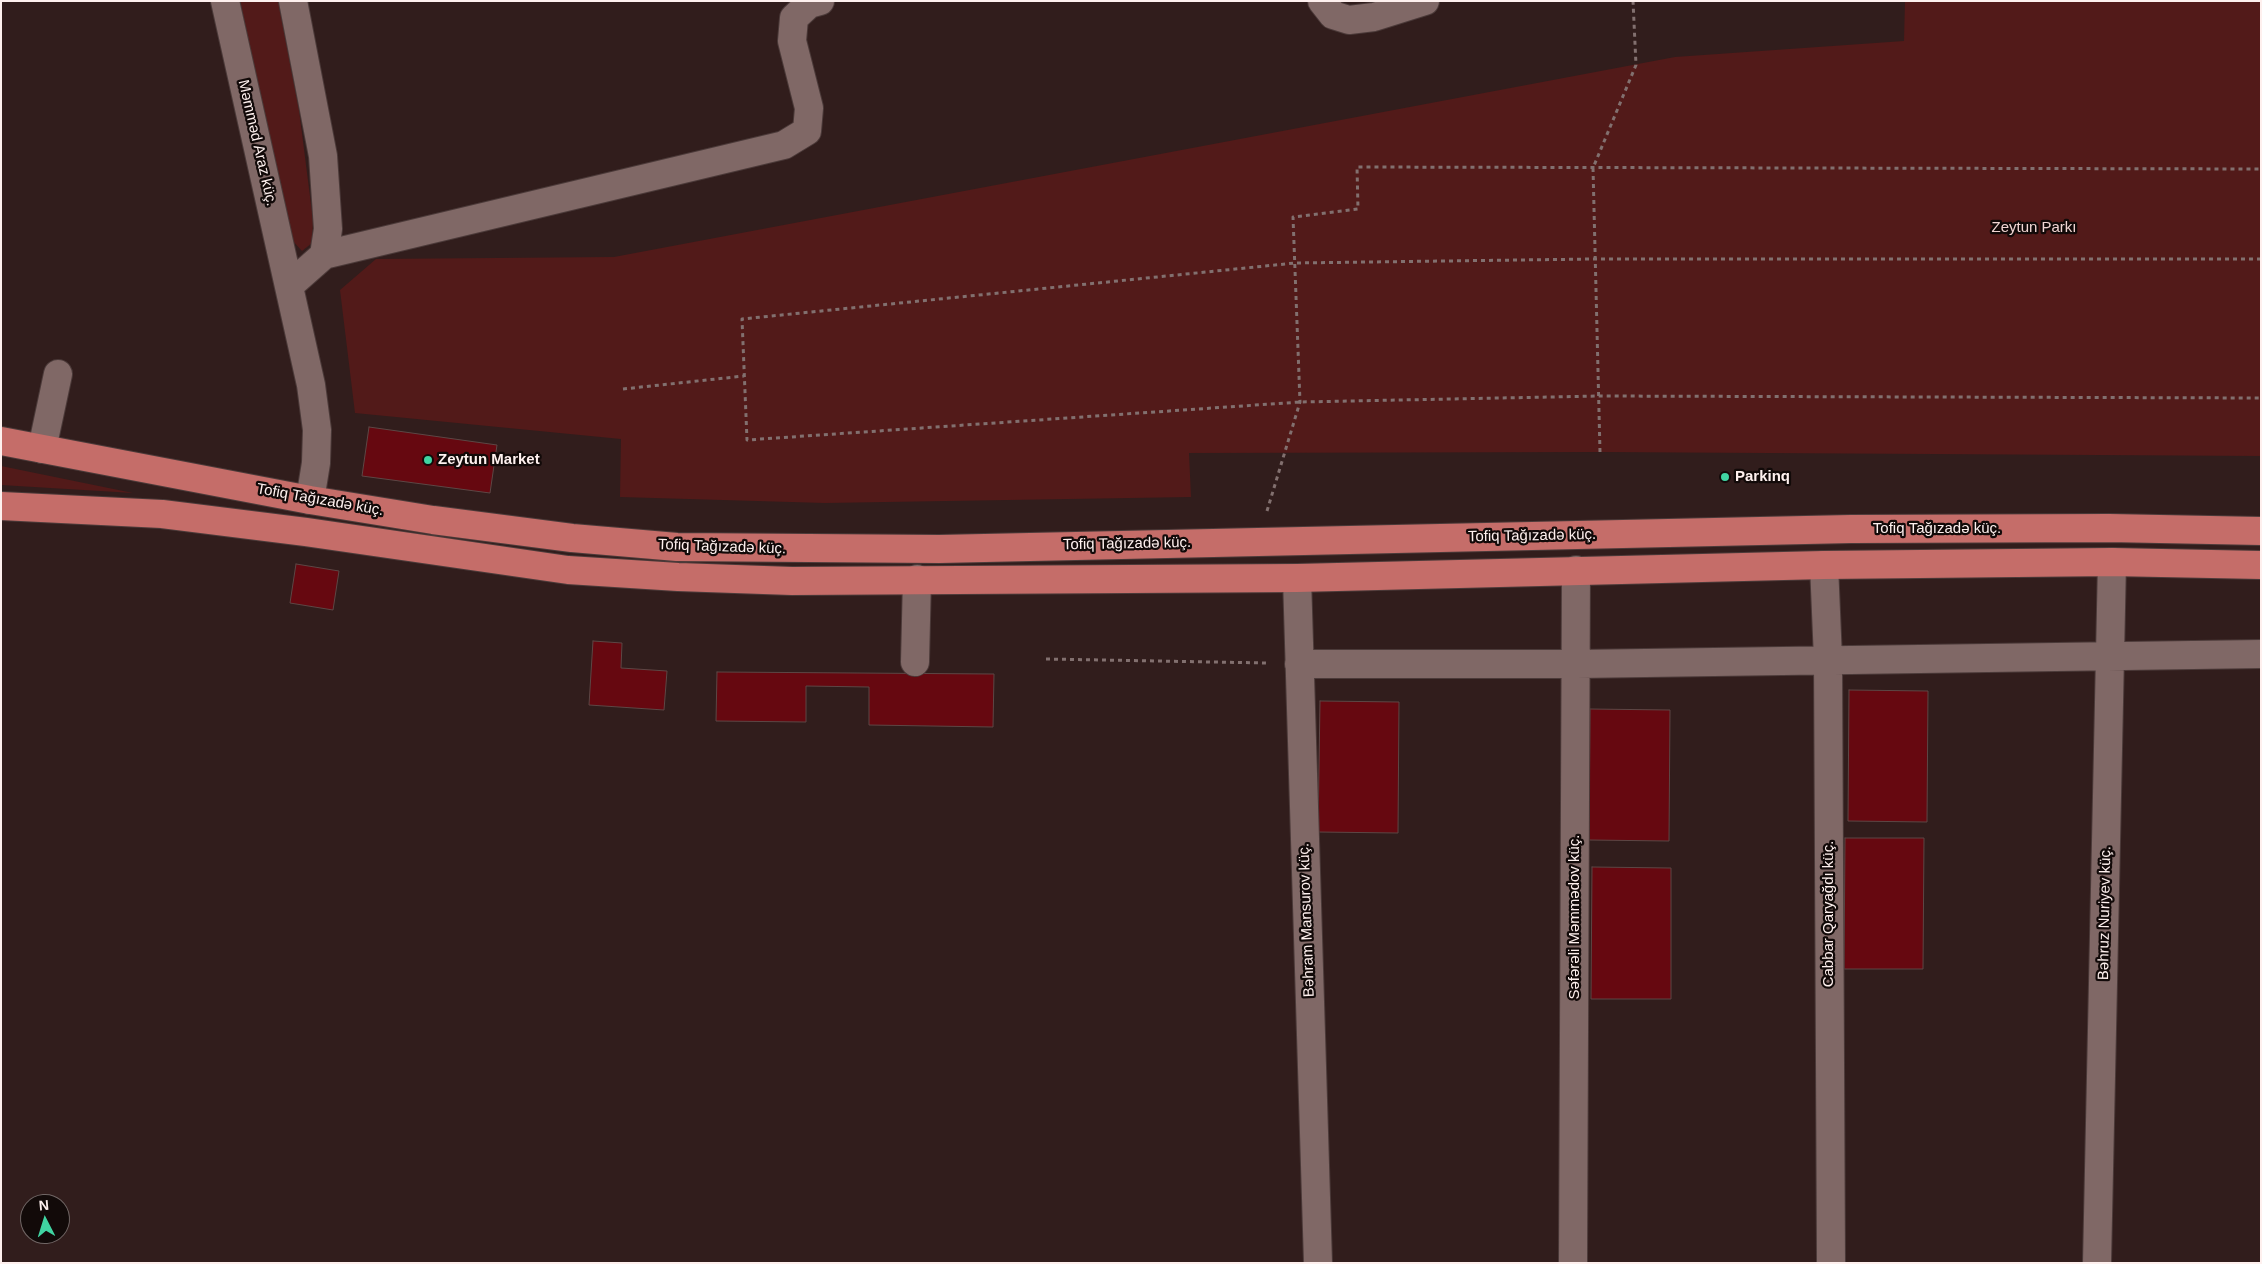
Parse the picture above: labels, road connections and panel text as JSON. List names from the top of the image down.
{
  "streets": {
    "main road": ["Tofiq Tağızadə küç."],
    "street": [
      "Məmməd Araz küç.",
      "Bəhruz Nuriyev küç.",
      "Cabbar Qaryağdı küç.",
      "Səfərəli Məmmədov küç.",
      "Bəhram Mansurov küç."
    ]
  },
  "crossings": [
    ["Məmməd Araz küç.", "Tofiq Tağızadə küç."],
    ["Tofiq Tağızadə küç.", "Bəhruz Nuriyev küç."],
    ["Tofiq Tağızadə küç.", "Cabbar Qaryağdı küç."],
    ["Tofiq Tağızadə küç.", "Səfərəli Məmmədov küç."],
    ["Tofiq Tağızadə küç.", "Bəhram Mansurov küç."]
  ],
  "parks": ["Zeytun Parkı"],
  "places": ["Zeytun Market", "Parkinq"],
  "north": "top"
}
